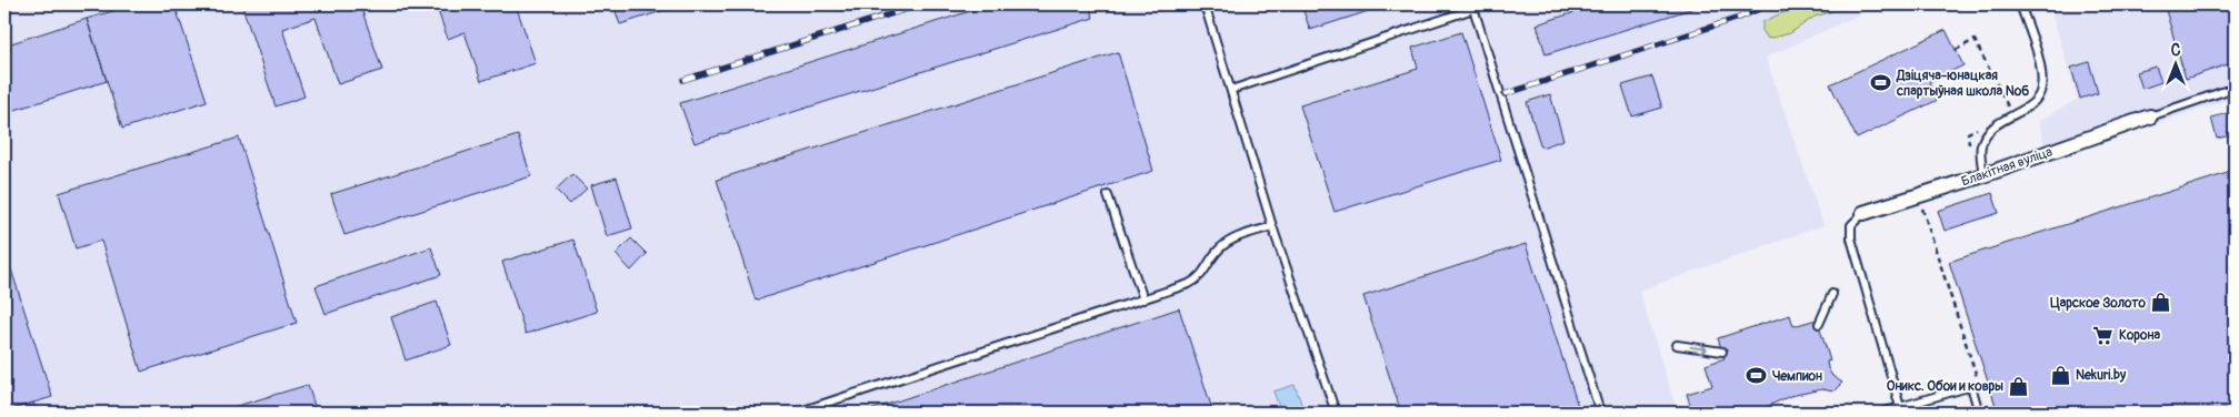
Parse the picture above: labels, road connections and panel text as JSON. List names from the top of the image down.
{
  "streets": {
    "street": ["Блакітная вуліца"]
  },
  "places": {
    "sports": ["Дзіцяча-юнацкая спартыўная школа №6", "Чемпион"],
    "shop": ["Царское Золото", "Nekuri.by", "Оникс. Обои и ковры"],
    "supermarket": ["Корона"]
  },
  "north": "top"
}
